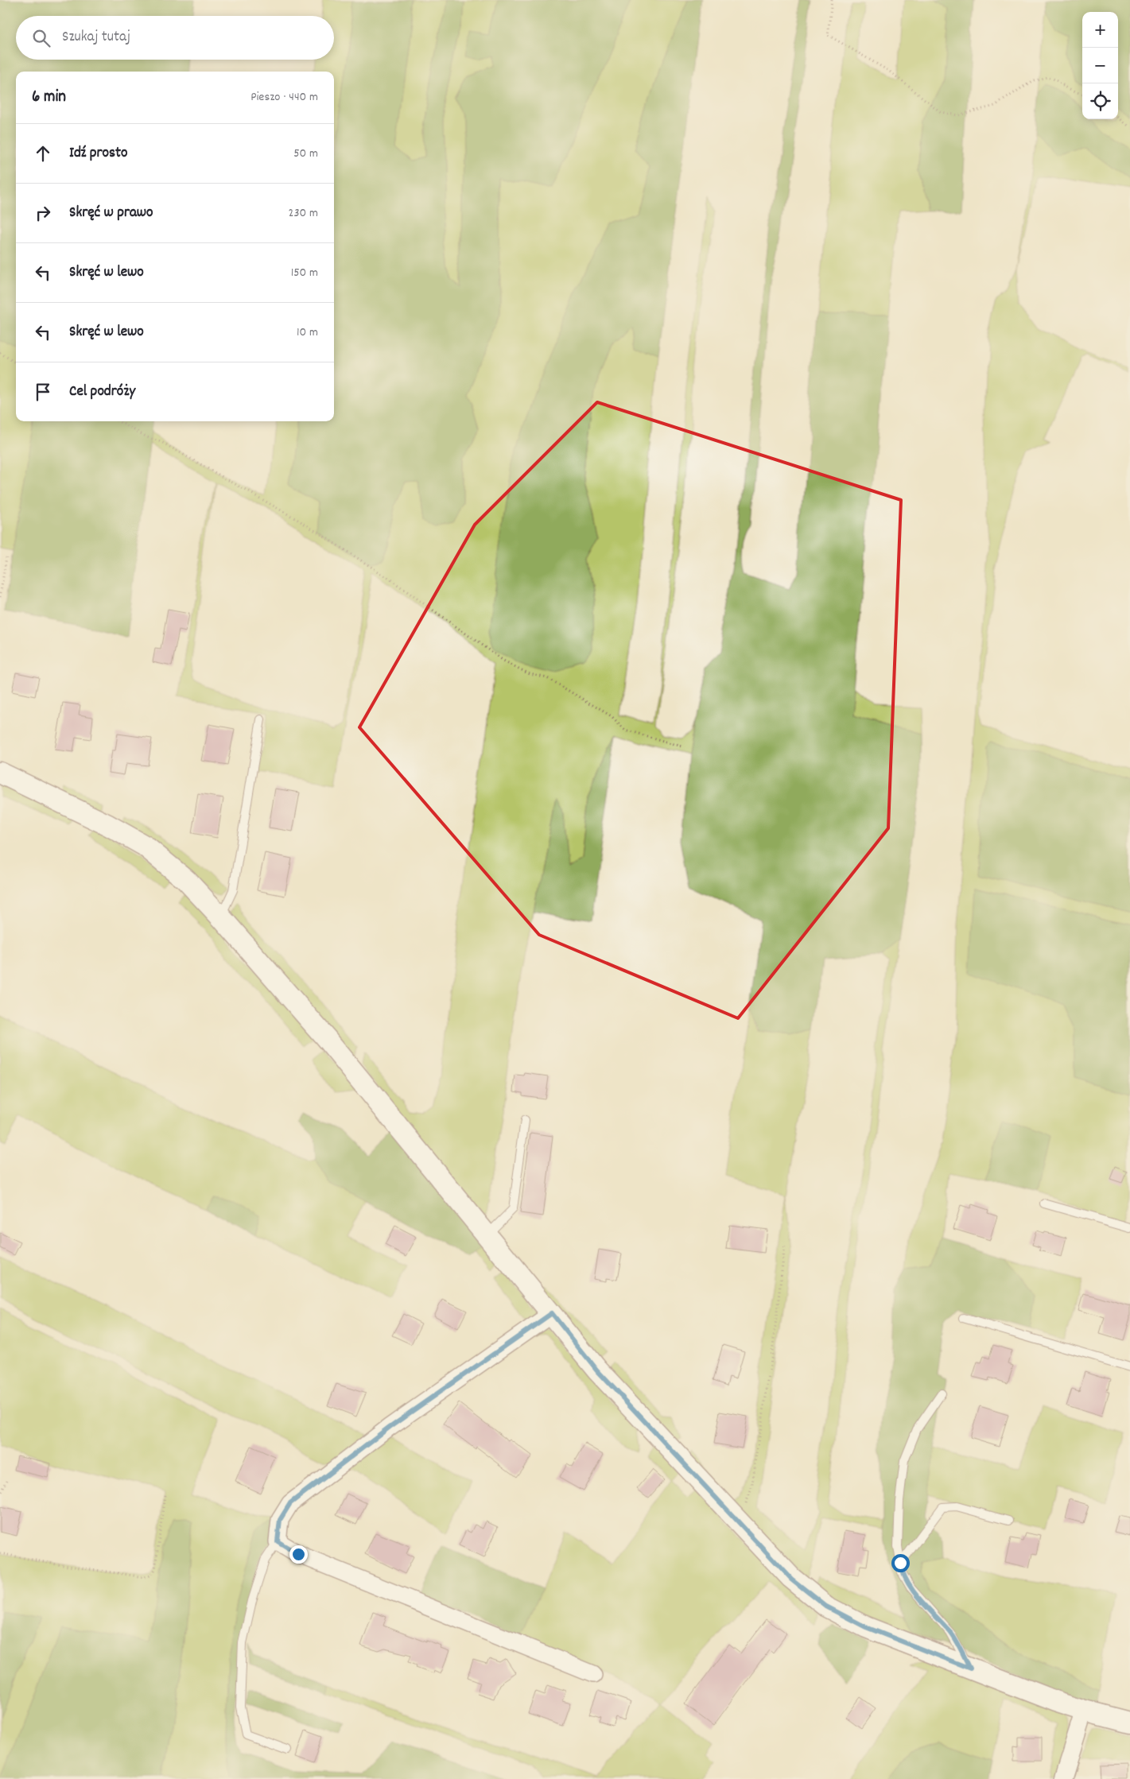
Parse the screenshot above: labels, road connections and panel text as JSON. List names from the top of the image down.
{
  "page": {
    "map_buttons": ["+", "−"],
    "search": "Szukaj tutaj",
    "heading": ["6 min", "Pieszo · 440 m"],
    "list": [
      ["Idź prosto", "50 m"],
      ["Skręć w prawo", "230 m"],
      ["Skręć w lewo", "150 m"],
      ["Skręć w lewo", "10 m"],
      "Cel podróży"
    ]
  }
}
